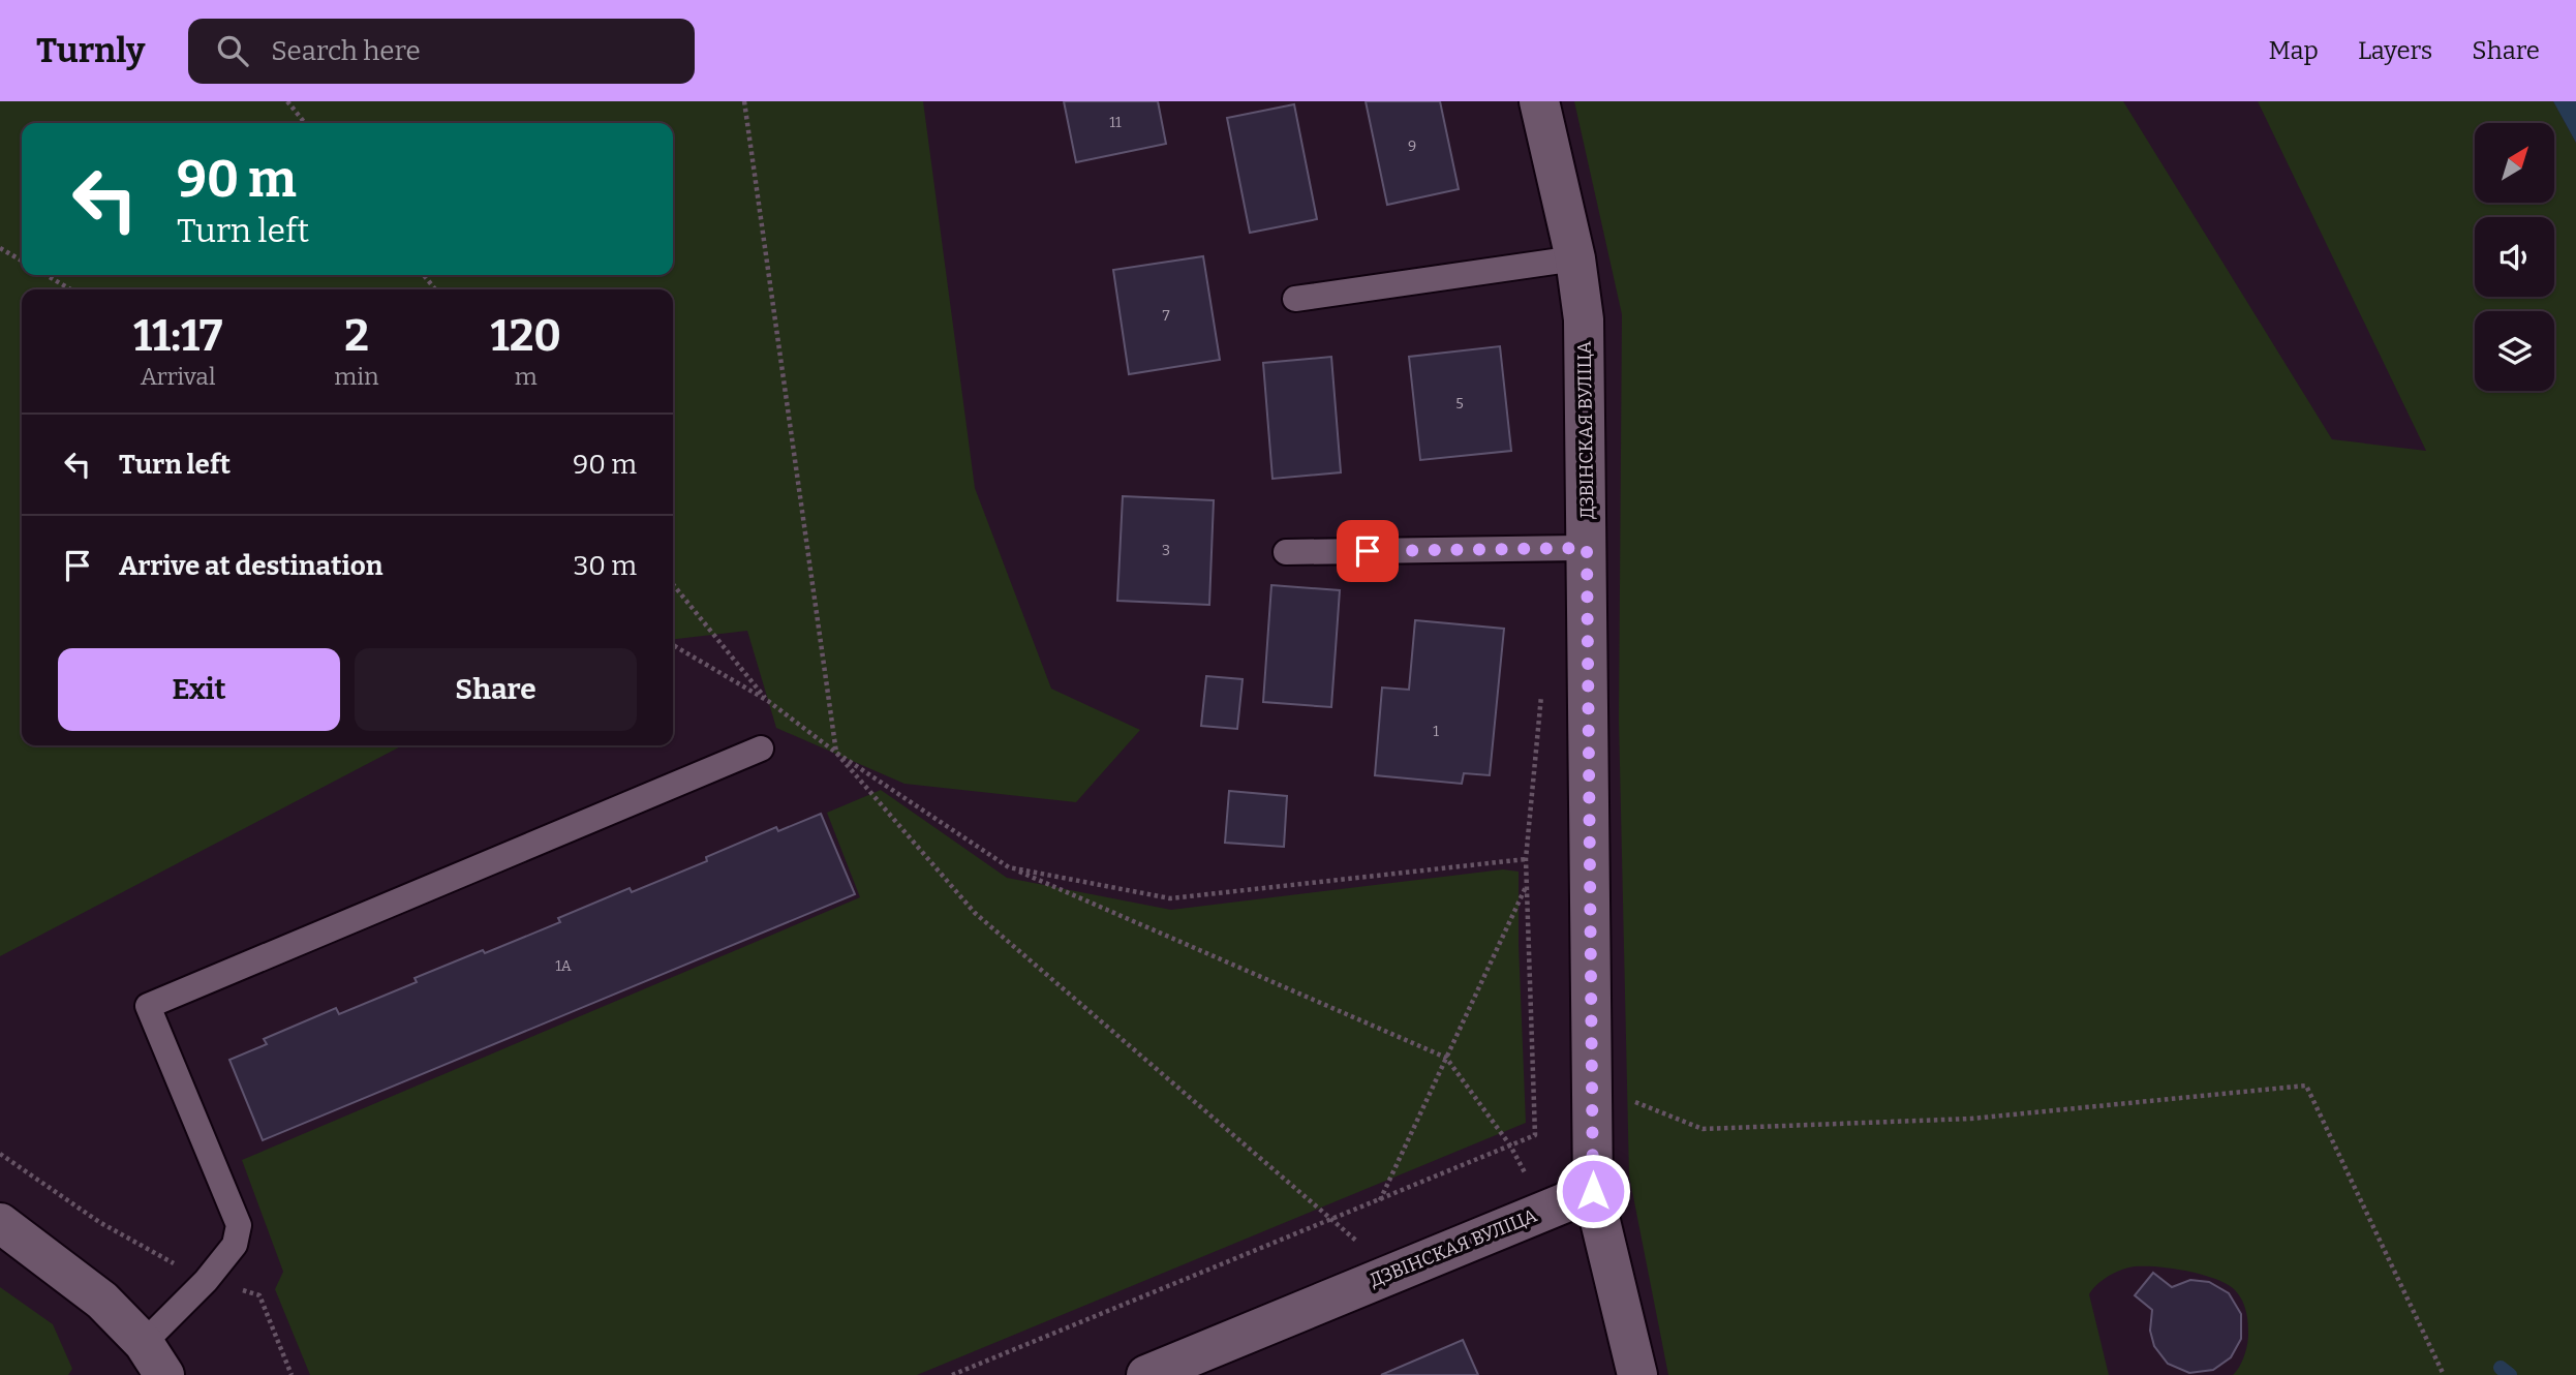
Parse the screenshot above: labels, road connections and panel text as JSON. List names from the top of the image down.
{
  "streets": {
    "street": ["ДЗВІНСКАЯ ВУЛІЦА"]
  },
  "house_numbers": [
    "11",
    "9",
    "7",
    "5",
    "3",
    "1",
    "1А"
  ],
  "north": "top right",
  "page": {
    "header": "Turnly",
    "search": "Search here",
    "nav": ["Map", "Layers", "Share"],
    "turn": ["90 m", "Turn left"],
    "eta": [
      "11:17",
      "Arrival",
      "2",
      "min",
      "120",
      "m"
    ],
    "list": [
      {
        "name": "Turn left",
        "value": "90 m"
      },
      {
        "name": "Arrive at destination",
        "value": "30 m"
      }
    ],
    "buttons": ["Exit", "Share"]
  }
}
